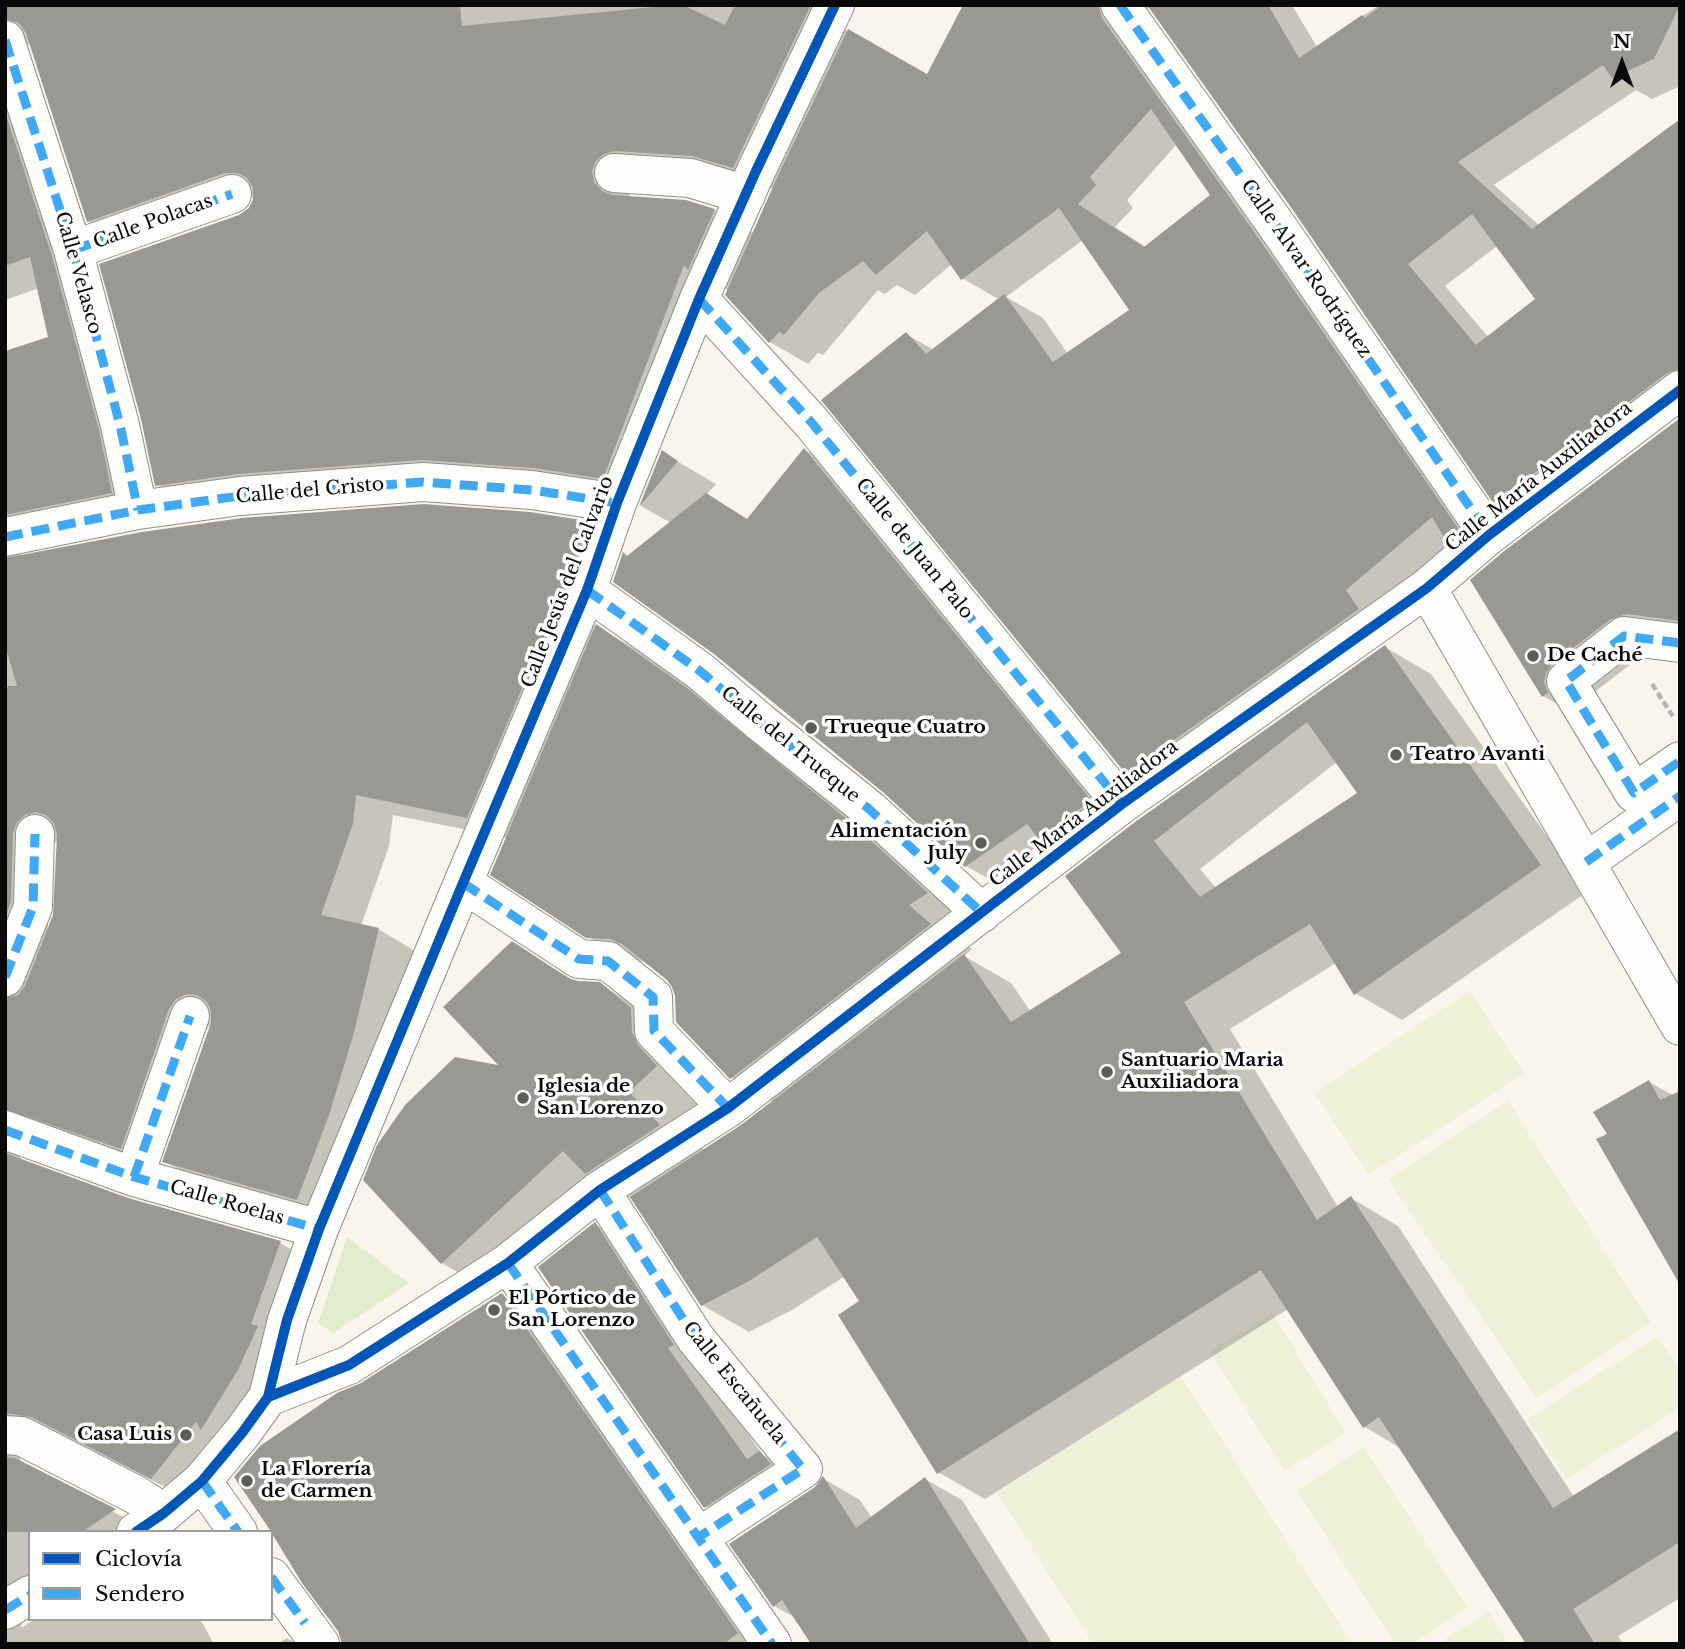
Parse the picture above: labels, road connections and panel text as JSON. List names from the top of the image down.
{
  "streets": {
    "street": [
      "Calle Polacas",
      "Calle Alvar Rodríguez",
      "Calle Velasco",
      "Calle María Auxiliadora",
      "Calle del Cristo",
      "Calle de Juan Palo",
      "Calle Jesús del Calvario",
      "Calle del Trueque",
      "Calle Roelas",
      "Calle Escañuela"
    ]
  },
  "crossings": [
    ["Calle Polacas", "Calle Velasco"],
    ["Calle Alvar Rodríguez", "Calle María Auxiliadora"],
    ["Calle Velasco", "Calle del Cristo"],
    ["Calle María Auxiliadora", "Calle de Juan Palo"],
    ["Calle María Auxiliadora", "Calle Jesús del Calvario"],
    ["Calle María Auxiliadora", "Calle del Trueque"],
    ["Calle María Auxiliadora", "Calle Escañuela"],
    ["Calle del Cristo", "Calle Jesús del Calvario"],
    ["Calle de Juan Palo", "Calle Jesús del Calvario"],
    ["Calle Jesús del Calvario", "Calle del Trueque"],
    ["Calle Jesús del Calvario", "Calle Roelas"]
  ],
  "places": [
    "De Caché",
    "Trueque Cuatro",
    "Teatro Avanti",
    "Alimentación July",
    "Santuario Maria Auxiliadora",
    "Iglesia de San Lorenzo",
    "El Pórtico de San Lorenzo",
    "Casa Luis",
    "La Florería de Carmen"
  ],
  "legend": ["Ciclovía", "Sendero"],
  "north": "top"
}
